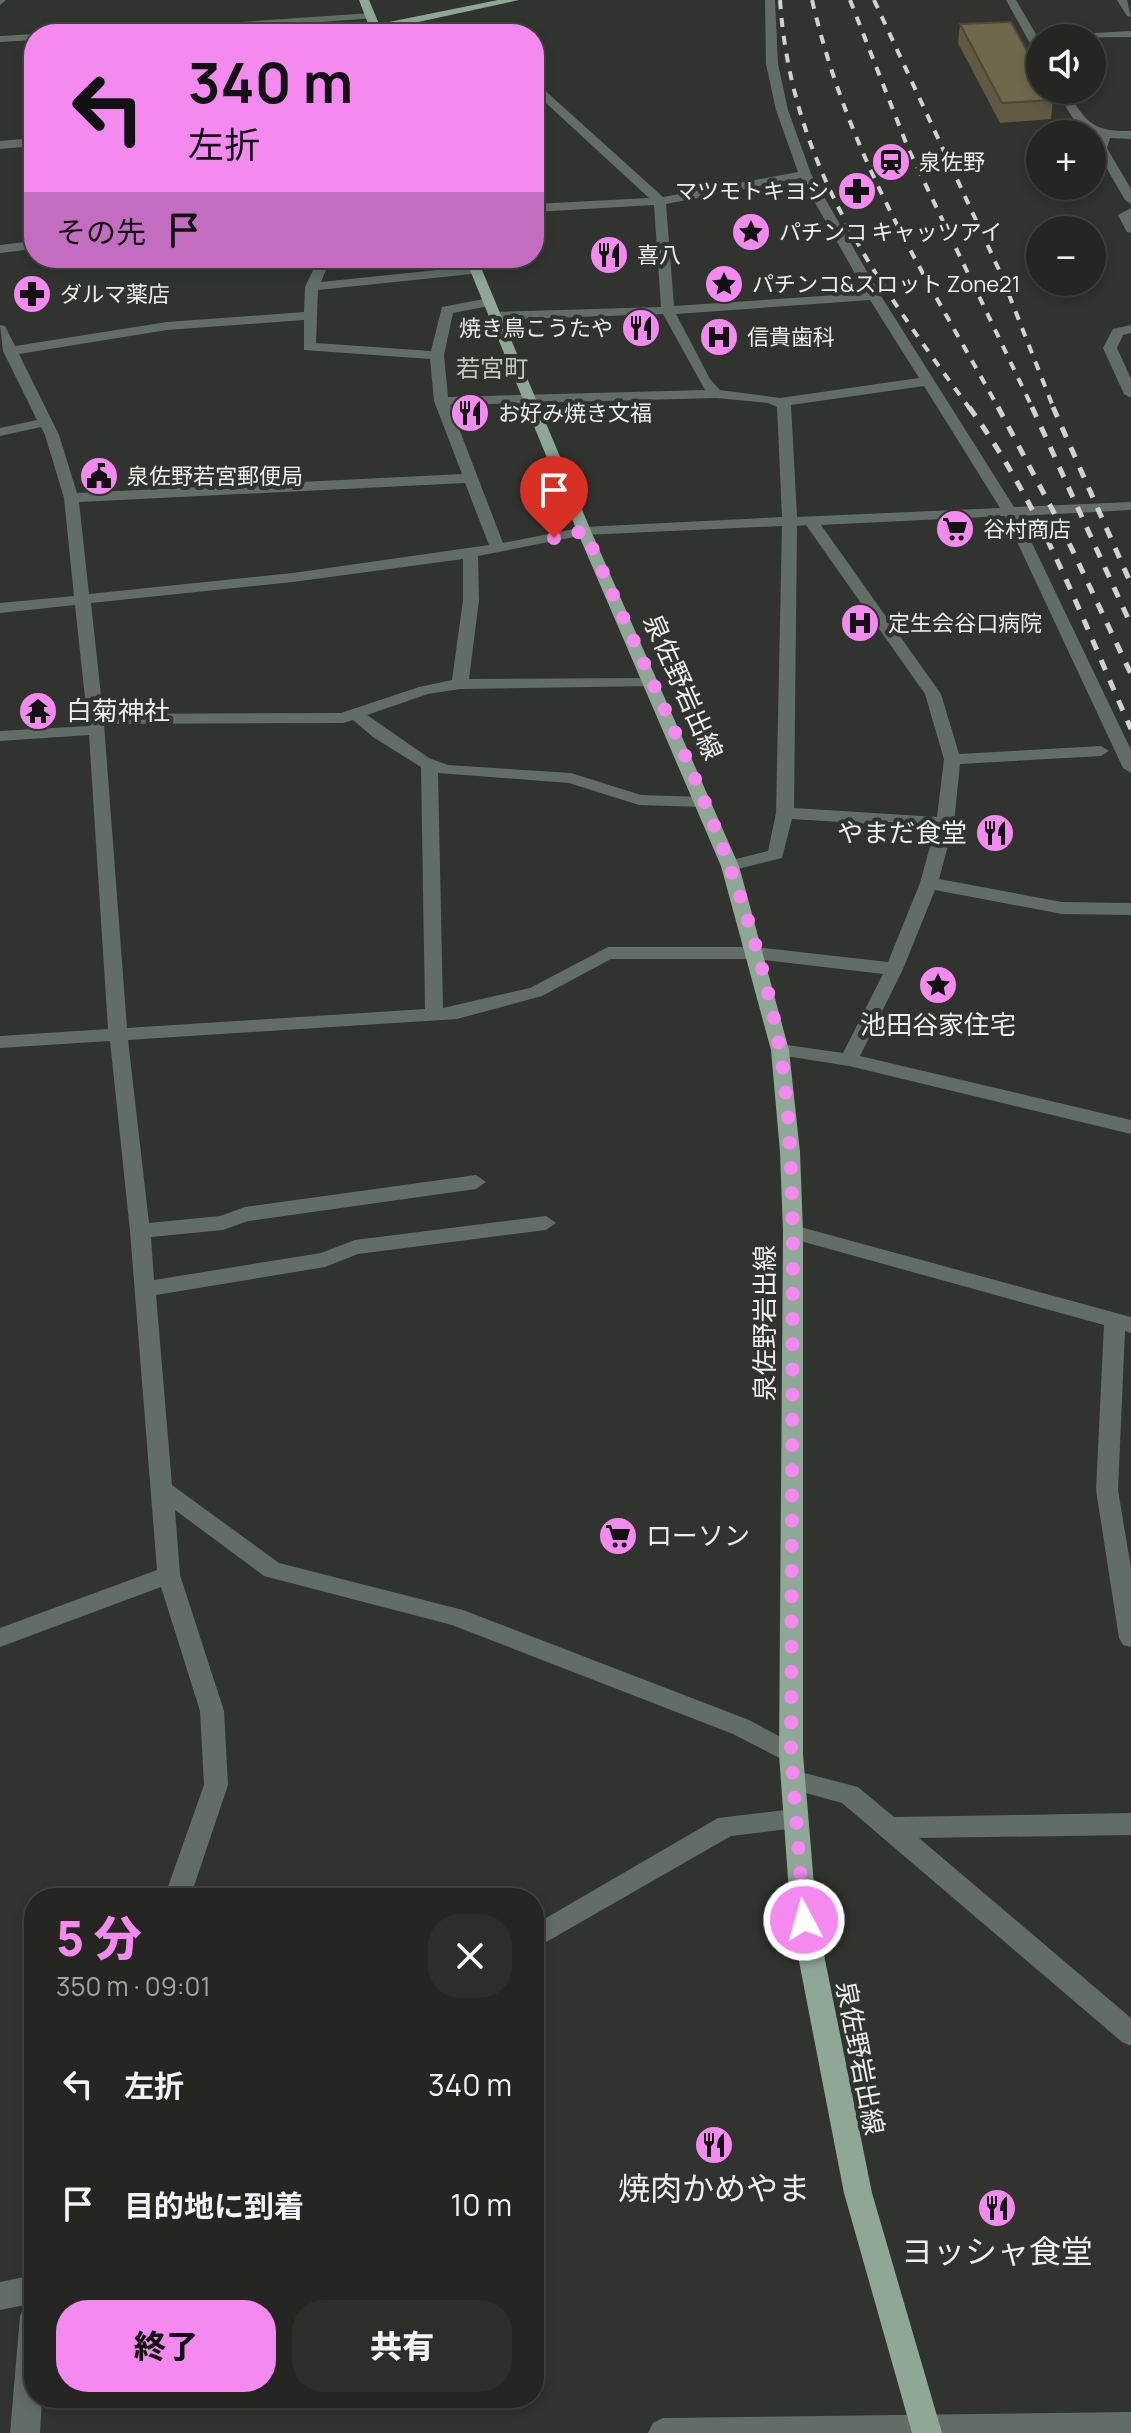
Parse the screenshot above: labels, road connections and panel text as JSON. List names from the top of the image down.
{
  "streets": {
    "main road": ["泉佐野岩出線"]
  },
  "districts": ["若宮町"],
  "places": {
    "station": ["泉佐野"],
    "pharmacy": ["マツモトキヨシ", "ダルマ薬店"],
    "place": ["パチンコ キャッツアイ", "パチンコ&スロット Zone21", "池田谷家住宅"],
    "restaurant": [
      "喜八",
      "焼き鳥こうたや",
      "お好み焼き文福",
      "やまだ食堂",
      "焼肉かめやま",
      "ヨッシャ食堂"
    ],
    "hospital": ["信貴歯科", "定生会谷口病院"],
    "public building": ["泉佐野若宮郵便局"],
    "supermarket": ["谷村商店", "ローソン"],
    "temple": ["白菊神社"]
  },
  "page": {
    "map_buttons": ["+", "−"],
    "turn": ["340 m", "左折"],
    "then": "その先",
    "heading": ["5 分", "350 m · 09:01"],
    "list": [
      {
        "name": "左折",
        "value": "340 m"
      },
      {
        "name": "目的地に到着",
        "value": "10 m"
      }
    ],
    "buttons": ["終了", "共有"]
  }
}
